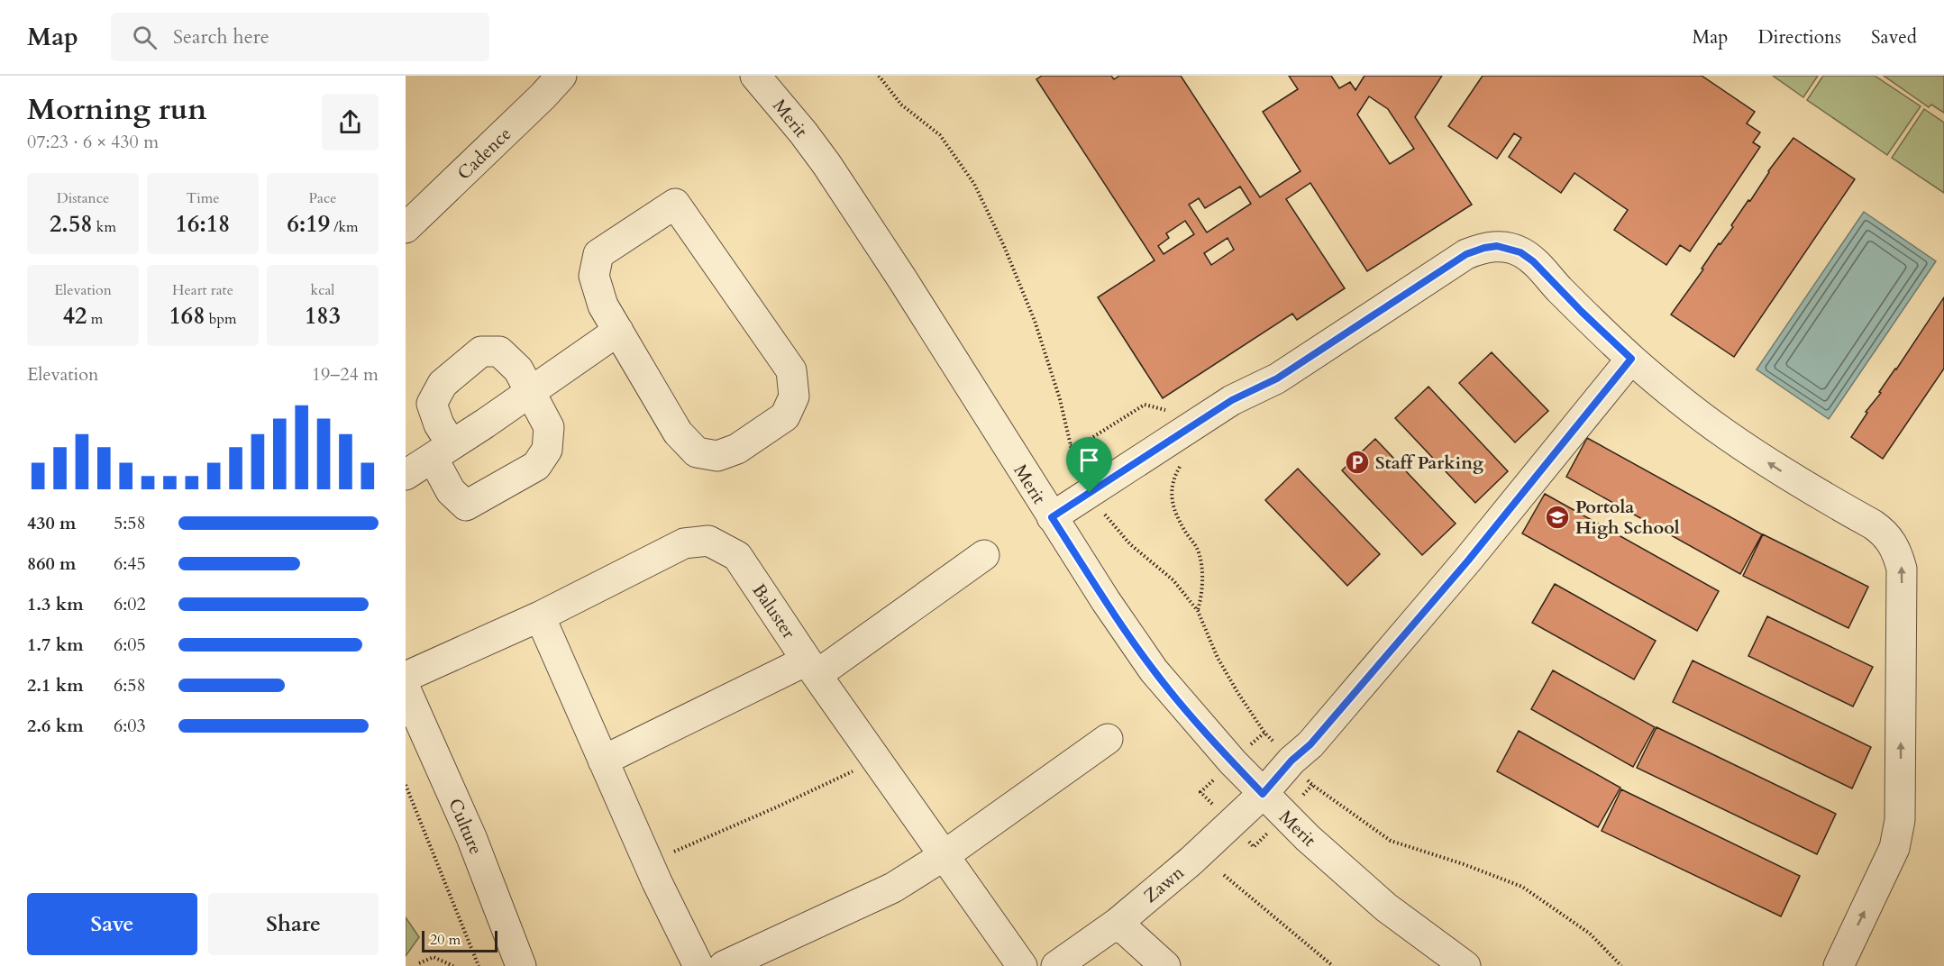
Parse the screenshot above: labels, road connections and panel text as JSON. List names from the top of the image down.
{
  "streets": {
    "street": [
      "Merit",
      "Cadence",
      "Baluster",
      "Culture",
      "Zawn"
    ]
  },
  "crossings": [
    ["Merit", "Zawn"]
  ],
  "places": {
    "parking": ["Staff Parking"],
    "school or university": ["Portola High School"]
  },
  "scale_bar": "20 m",
  "page": {
    "header": "Map",
    "search": "Search here",
    "nav": ["Map", "Directions", "Saved"],
    "heading": ["Morning run", "07:23 · 6 × 430 m"],
    "stats": [
      ["Distance", "2.58 km"],
      ["Time", "16:18"],
      ["Pace", "6:19 /km"],
      ["Elevation", "42 m"],
      ["Heart rate", "168 bpm"],
      ["kcal", "183"]
    ],
    "chart": ["Elevation", "19–24 m"],
    "list": [
      {
        "name": "430 m",
        "note": "5:58"
      },
      {
        "name": "860 m",
        "note": "6:45"
      },
      {
        "name": "1.3 km",
        "note": "6:02"
      },
      {
        "name": "1.7 km",
        "note": "6:05"
      },
      {
        "name": "2.1 km",
        "note": "6:58"
      },
      {
        "name": "2.6 km",
        "note": "6:03"
      }
    ],
    "buttons": ["Save", "Share"],
    "scale": "20 m"
  }
}
